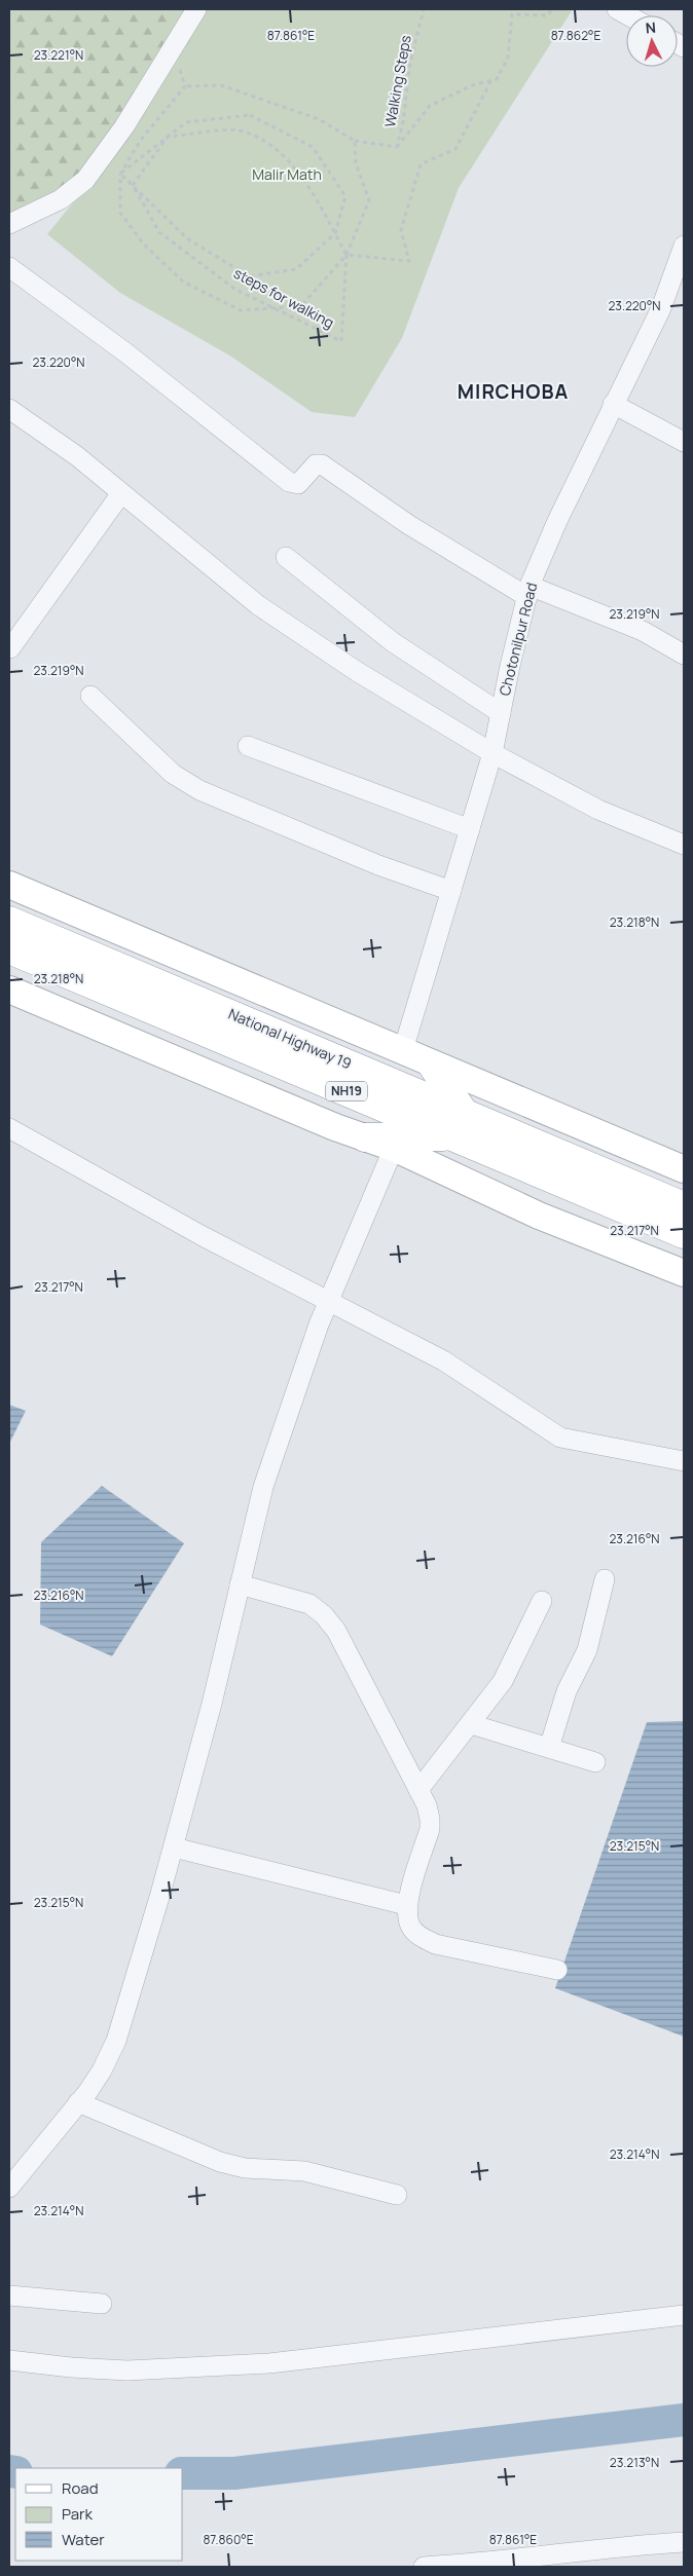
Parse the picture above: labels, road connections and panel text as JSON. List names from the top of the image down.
{
  "streets": {
    "highway": ["National Highway 19", "NH19"],
    "street": ["Chotonilpur Road"],
    "path": ["Walking Steps", "steps for walking"]
  },
  "crossings": [
    ["National Highway 19", "NH19"]
  ],
  "districts": ["MIRCHOBA"],
  "parks": ["Malir Math"],
  "legend": ["Road", "Park", "Water"],
  "north": "top",
  "coordinates": [
    "87.861°E",
    "87.862°E",
    "23.221°N",
    "23.220°N",
    "23.219°N",
    "23.218°N",
    "23.217°N",
    "23.216°N",
    "23.215°N",
    "23.214°N",
    "23.213°N",
    "87.860°E"
  ]
}
